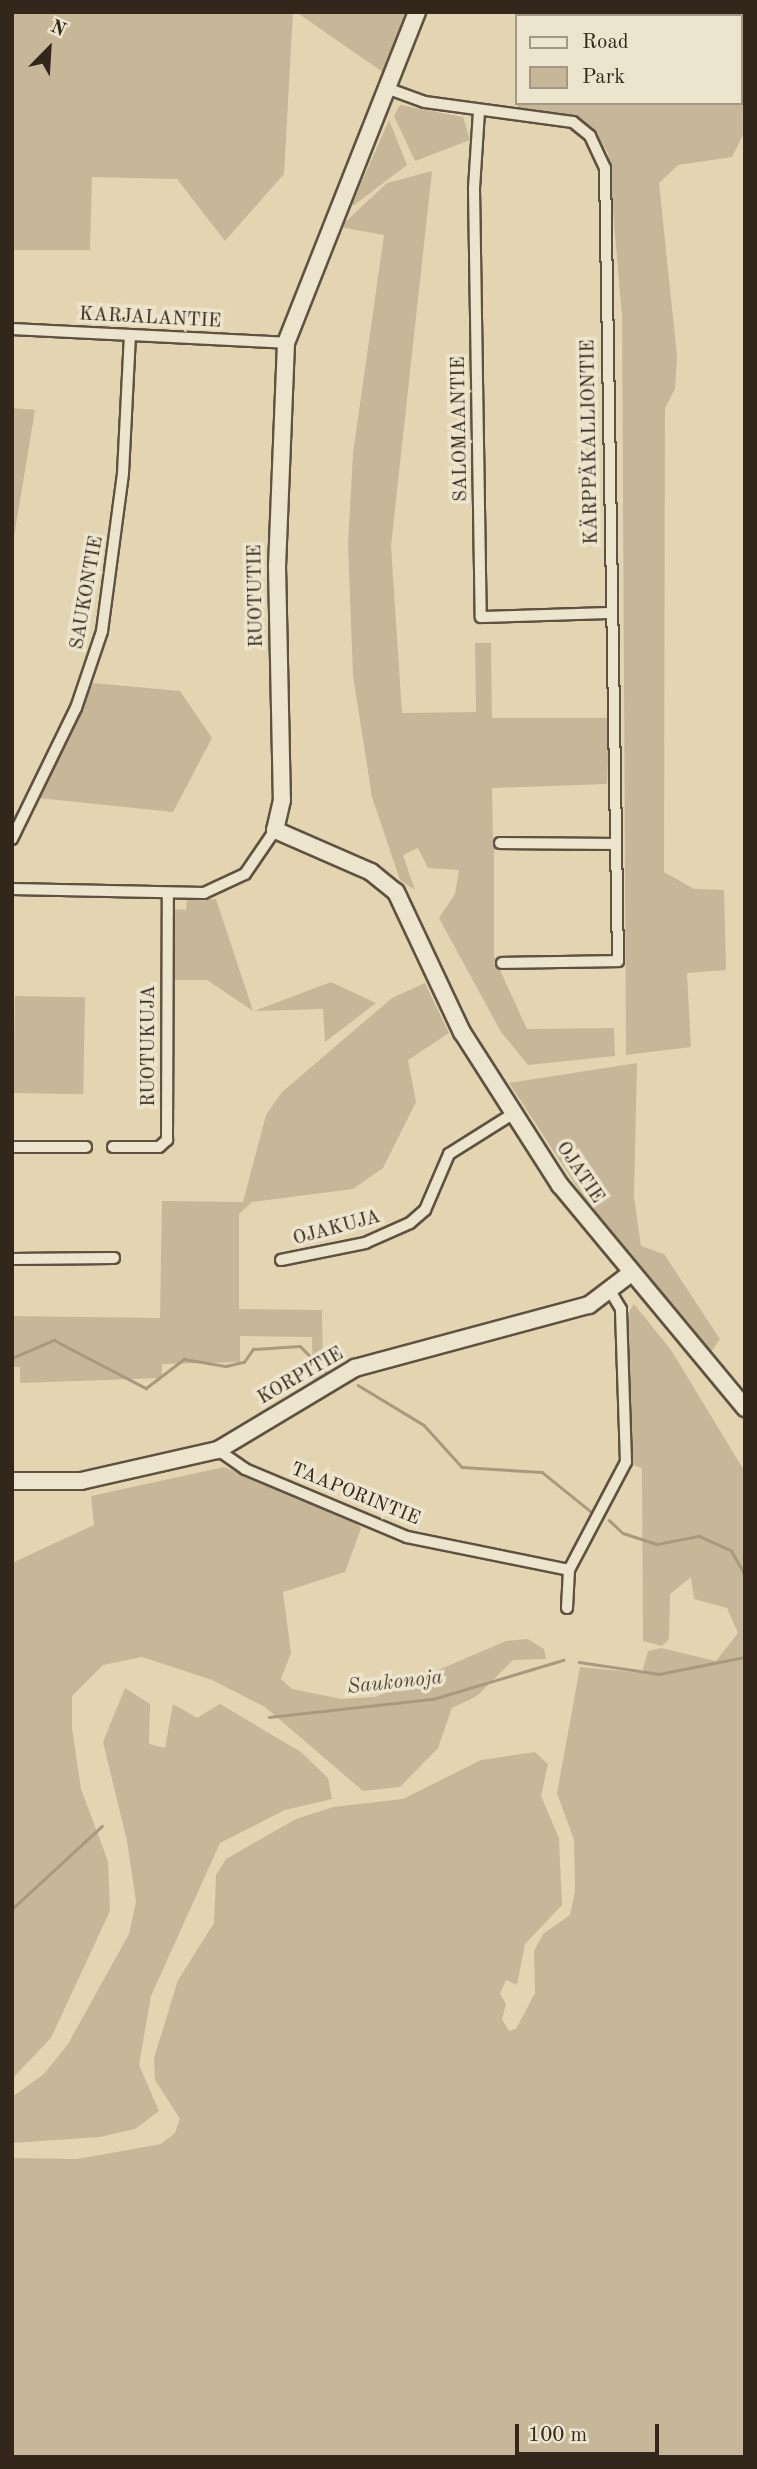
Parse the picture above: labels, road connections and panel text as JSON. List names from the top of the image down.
{
  "streets": {
    "street": [
      "KARJALANTIE",
      "SALOMAANTIE",
      "KÄRPPÄKALLIONTIE",
      "SAUKONTIE",
      "RUOTUTIE",
      "RUOTUKUJA",
      "OJATIE",
      "OJAKUJA",
      "KORPITIE",
      "TAAPORINTIE"
    ]
  },
  "crossings": [
    ["KARJALANTIE", "SAUKONTIE"],
    ["KARJALANTIE", "RUOTUTIE"],
    ["SALOMAANTIE", "KÄRPPÄKALLIONTIE"],
    ["KÄRPPÄKALLIONTIE", "RUOTUTIE"],
    ["RUOTUTIE", "RUOTUKUJA"],
    ["RUOTUTIE", "OJATIE"],
    ["OJATIE", "OJAKUJA"],
    ["KORPITIE", "TAAPORINTIE"]
  ],
  "water": ["Saukonoja"],
  "legend": ["Road", "Park"],
  "scale_bar": "100 m",
  "north": "top right"
}
